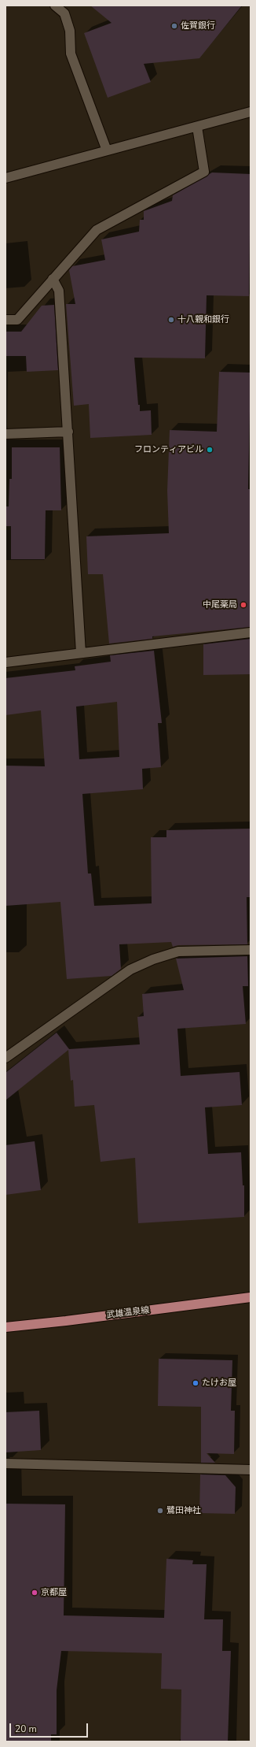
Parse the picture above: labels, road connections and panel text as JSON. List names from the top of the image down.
{
  "streets": {
    "main road": ["武雄温泉線"]
  },
  "places": [
    "佐賀銀行",
    "十八親和銀行",
    "フロンティアビル",
    "中尾薬局",
    "たけお屋",
    "鷺田神社",
    "京都屋"
  ],
  "scale_bar": "20 m"
}
